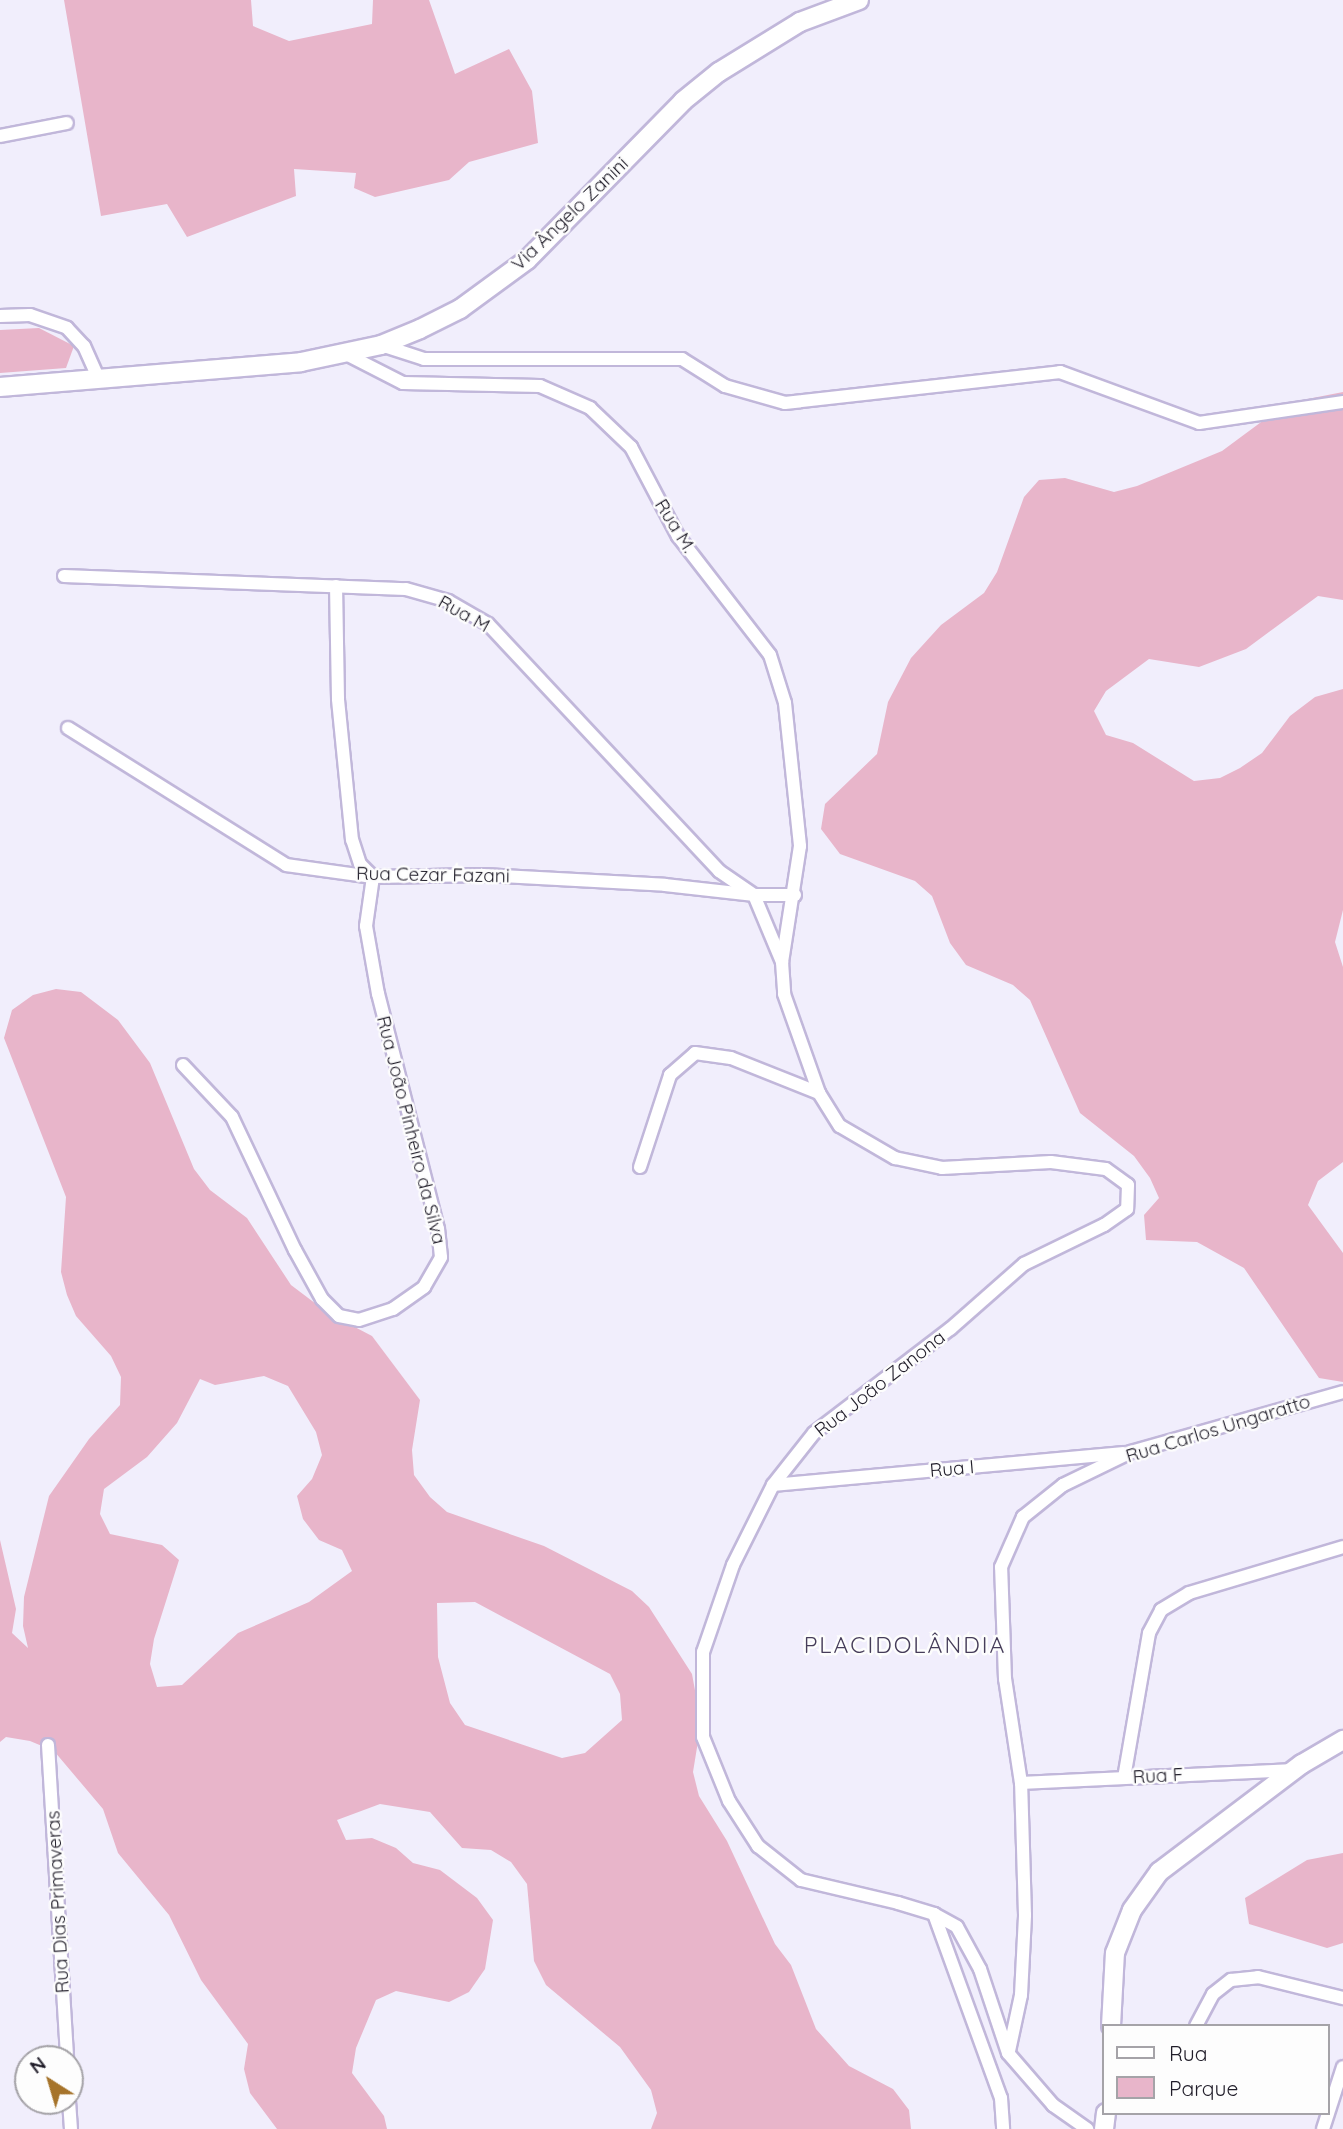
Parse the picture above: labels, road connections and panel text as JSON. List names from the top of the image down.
{
  "streets": {
    "street": [
      "Via Ângelo Zanini",
      "Rua M.",
      "Rua M",
      "Rua Cezar Fazani",
      "Rua João Pinheiro da Silva",
      "Rua João Zanona",
      "Rua Carlos Ungaratto",
      "Rua I",
      "Rua F",
      "Rua Dias Primaveras"
    ]
  },
  "crossings": [
    ["Via Ângelo Zanini", "Rua M."],
    ["Rua M.", "Rua João Zanona"],
    ["Rua M", "Rua Cezar Fazani"],
    ["Rua Cezar Fazani", "Rua João Pinheiro da Silva"],
    ["Rua João Zanona", "Rua Carlos Ungaratto"],
    ["Rua João Zanona", "Rua I"],
    ["Rua Carlos Ungaratto", "Rua I"],
    ["Rua Carlos Ungaratto", "Rua F"]
  ],
  "districts": ["PLACIDOLÂNDIA"],
  "legend": ["Rua", "Parque"],
  "north": "top left"
}
